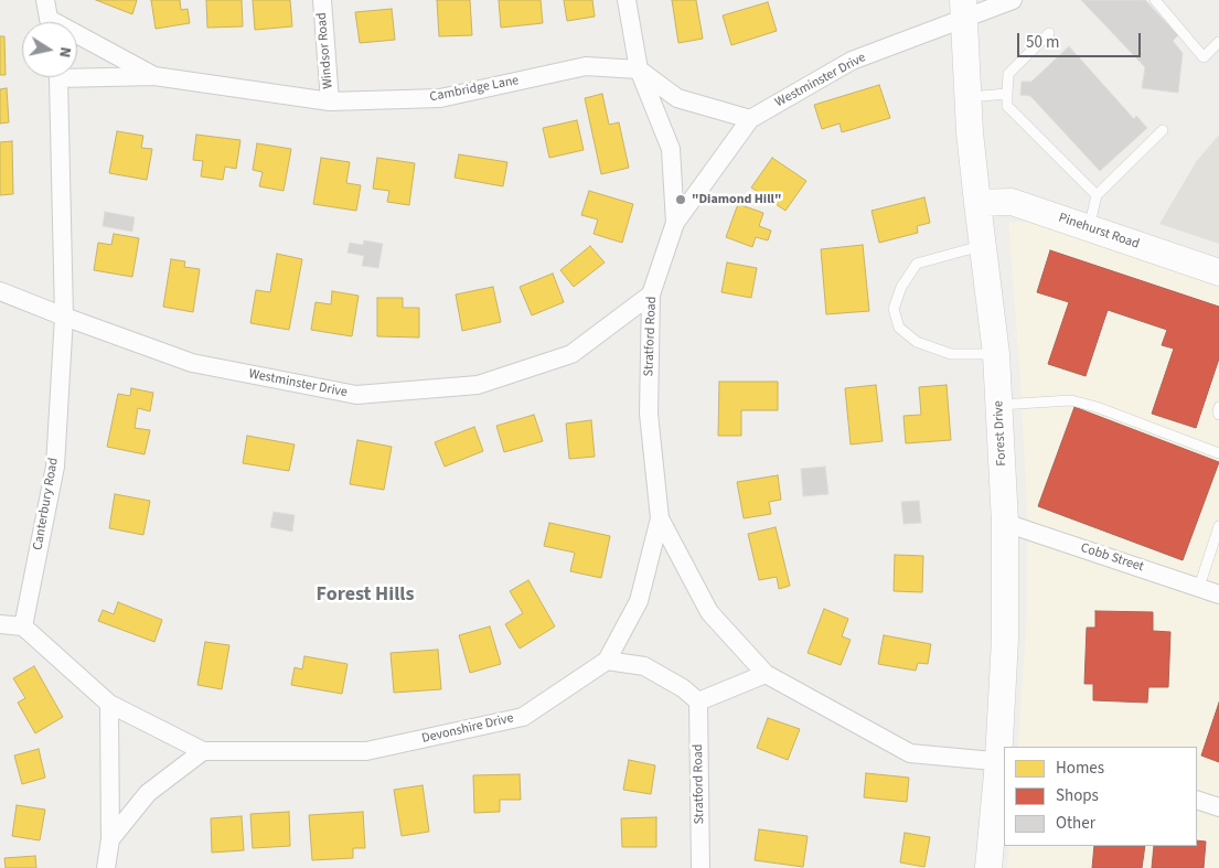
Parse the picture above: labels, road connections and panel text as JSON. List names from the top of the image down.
{
  "streets": {
    "main road": ["Pinehurst Road", "Forest Drive"],
    "street": [
      "Windsor Road",
      "Westminster Drive",
      "Cambridge Lane",
      "Stratford Road",
      "Canterbury Road",
      "Cobb Street",
      "Devonshire Drive"
    ]
  },
  "crossings": [
    ["Windsor Road", "Cambridge Lane"],
    ["Westminster Drive", "Stratford Road"],
    ["Westminster Drive", "Forest Drive"],
    ["Westminster Drive", "Canterbury Road"],
    ["Cambridge Lane", "Stratford Road"],
    ["Pinehurst Road", "Forest Drive"],
    ["Forest Drive", "Cobb Street"]
  ],
  "districts": ["Forest Hills"],
  "places": ["\"Diamond Hill\""],
  "legend": ["Homes", "Shops", "Other"],
  "scale_bar": "50 m",
  "north": "right"
}
